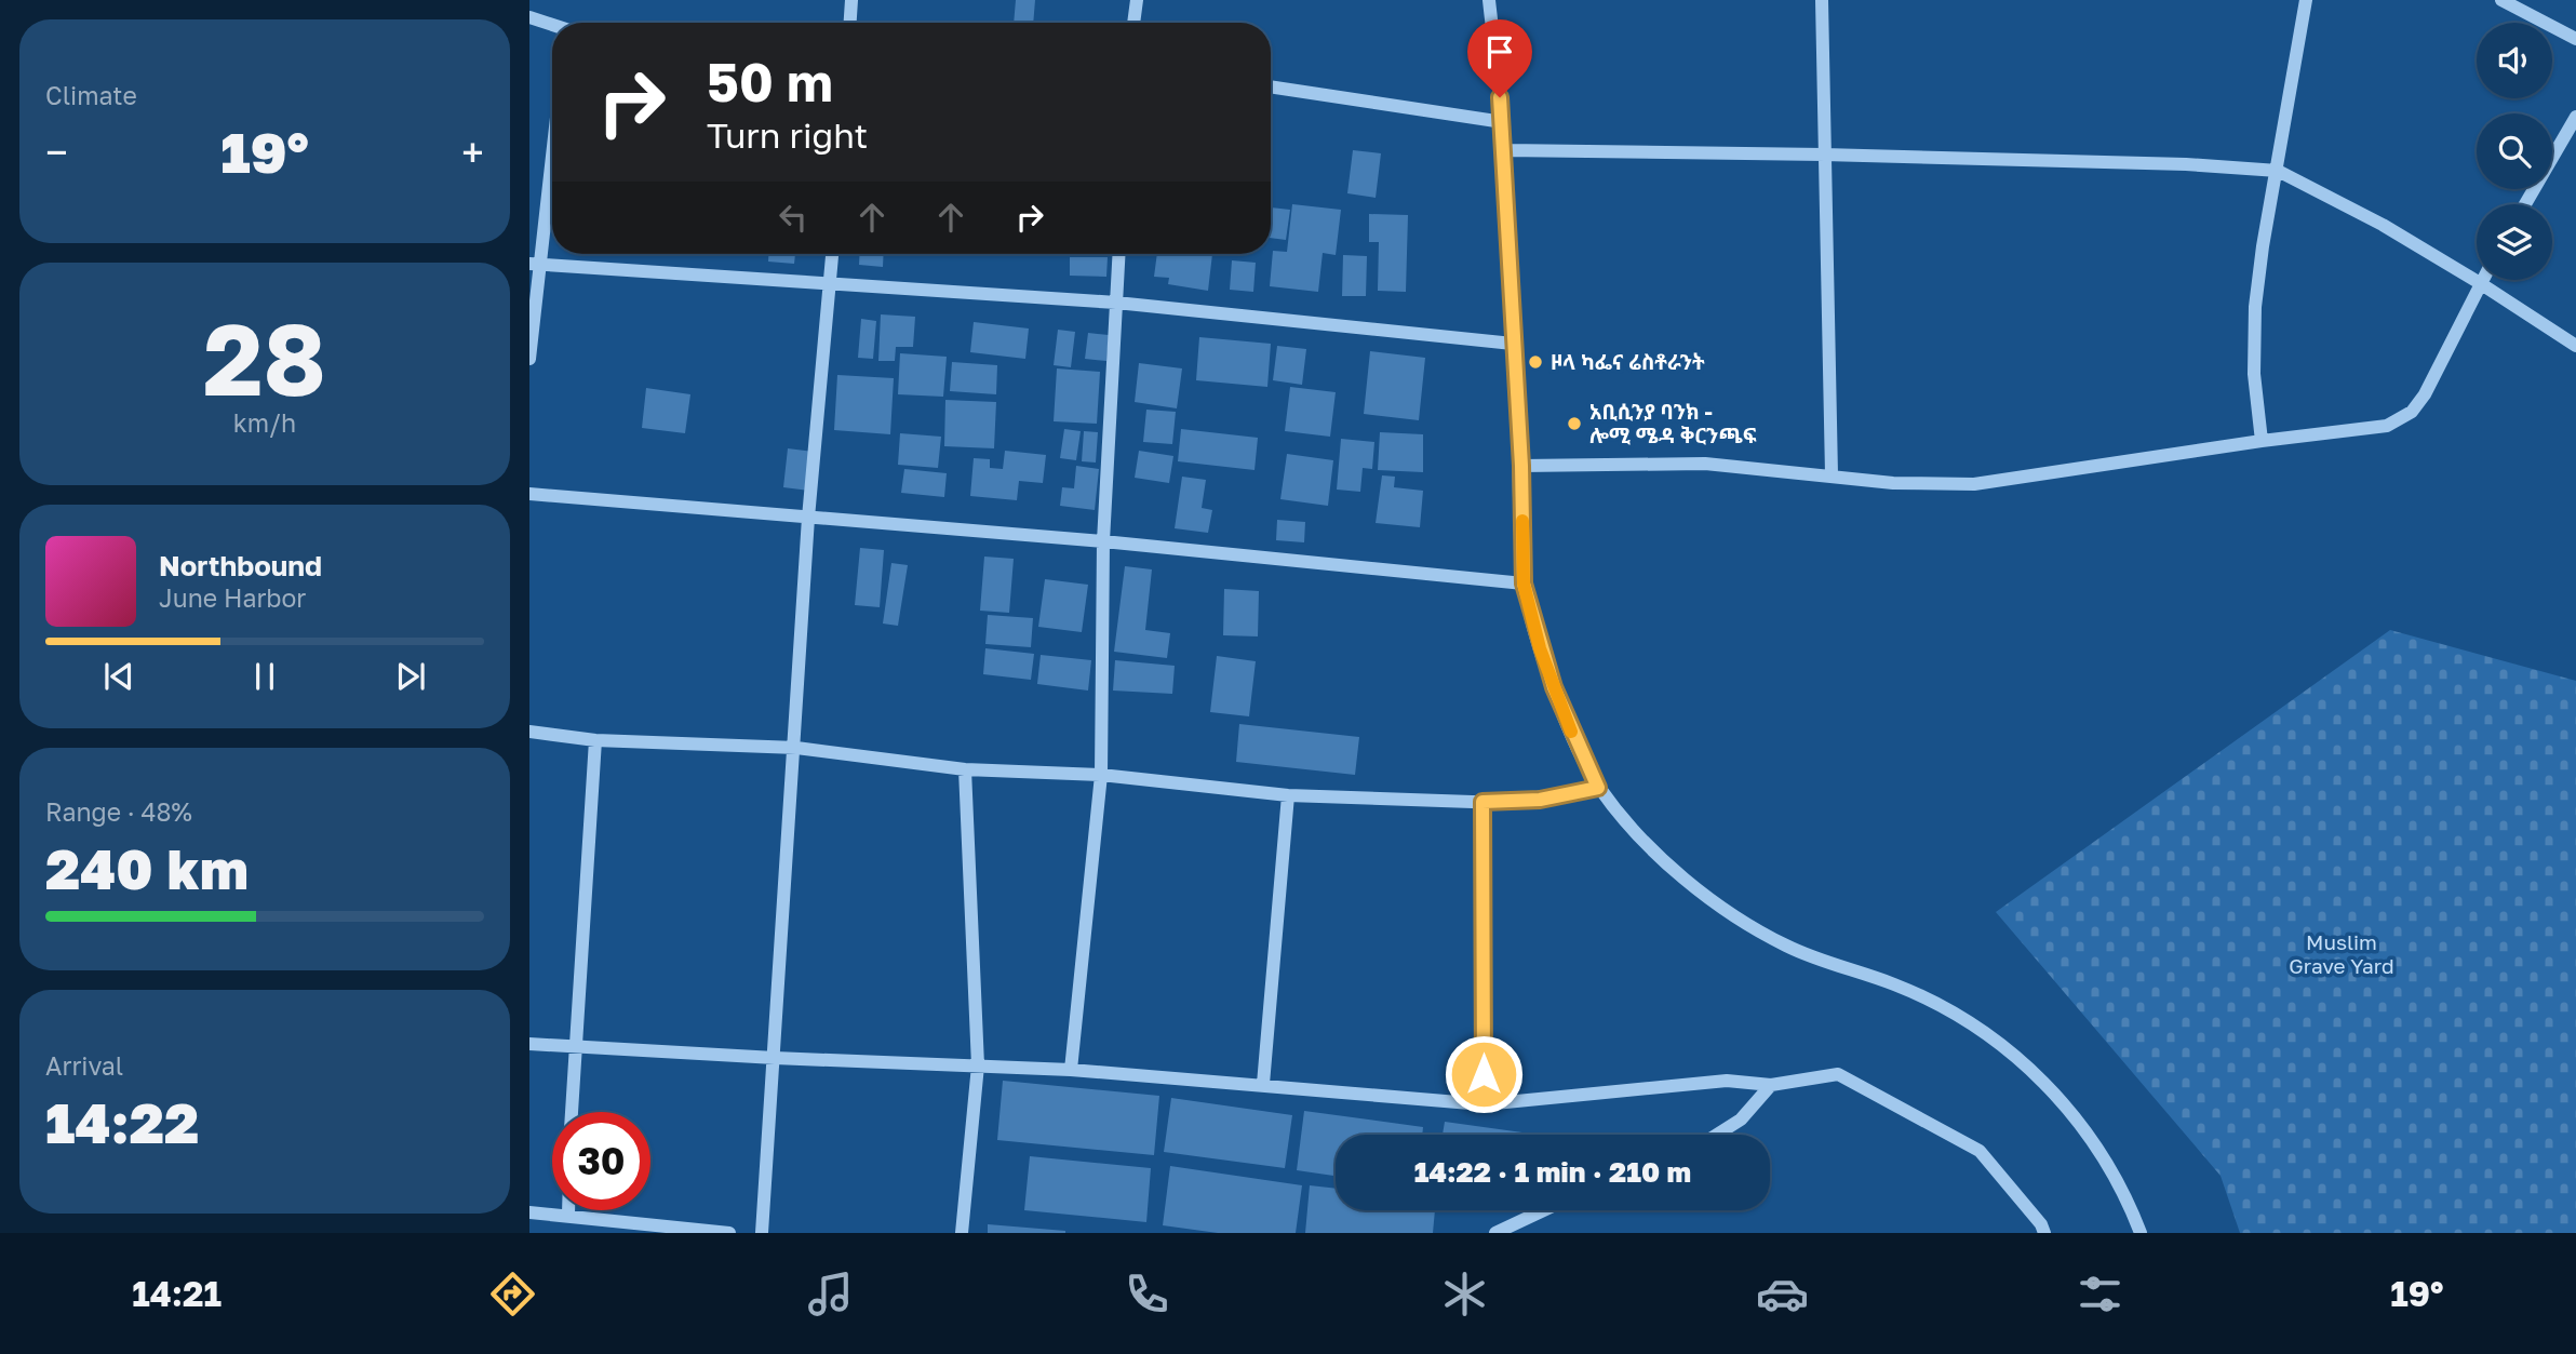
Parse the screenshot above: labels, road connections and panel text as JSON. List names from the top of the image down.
{
  "parks": ["Muslim Grave Yard"],
  "places": ["ዞላ ካፌና ሬስቶራንት", "አቢሲንያ ባንክ - ሎሚ ሜዳ ቅርንጫፍ"],
  "page": {
    "tile": [
      "Climate",
      ["28", "km/h"],
      ["Range · 48%", "240 km"],
      ["Arrival", "14:22"]
    ],
    "turn": ["50 m", "Turn right"],
    "heat": ["−", "19°", "+"],
    "song": ["Northbound", "June Harbor"],
    "limit": "30",
    "trip": "14:22 · 1 min · 210 m",
    "tabs": ["14:21", "19°"]
  }
}
